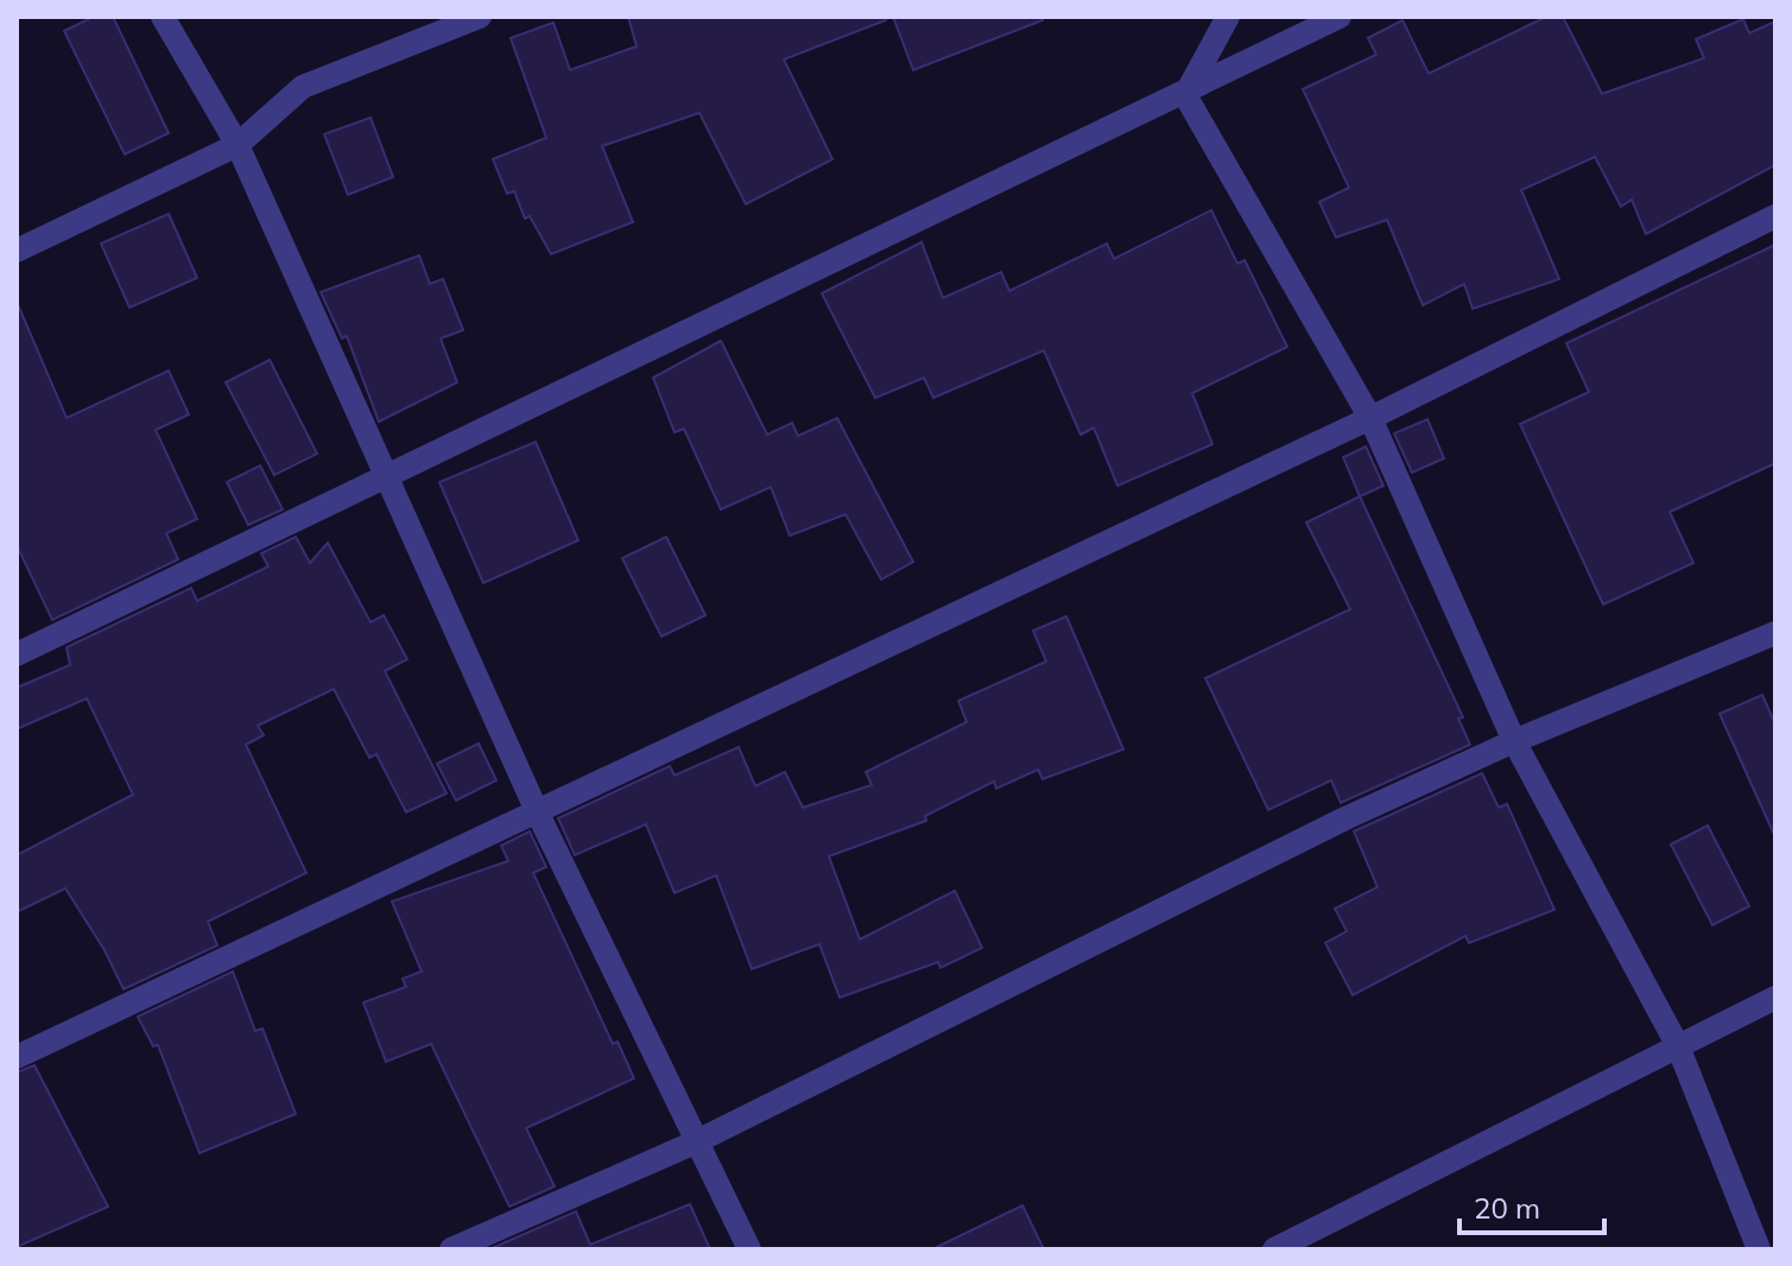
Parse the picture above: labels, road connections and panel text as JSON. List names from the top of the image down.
{
  "scale_bar": "20 m"
}
